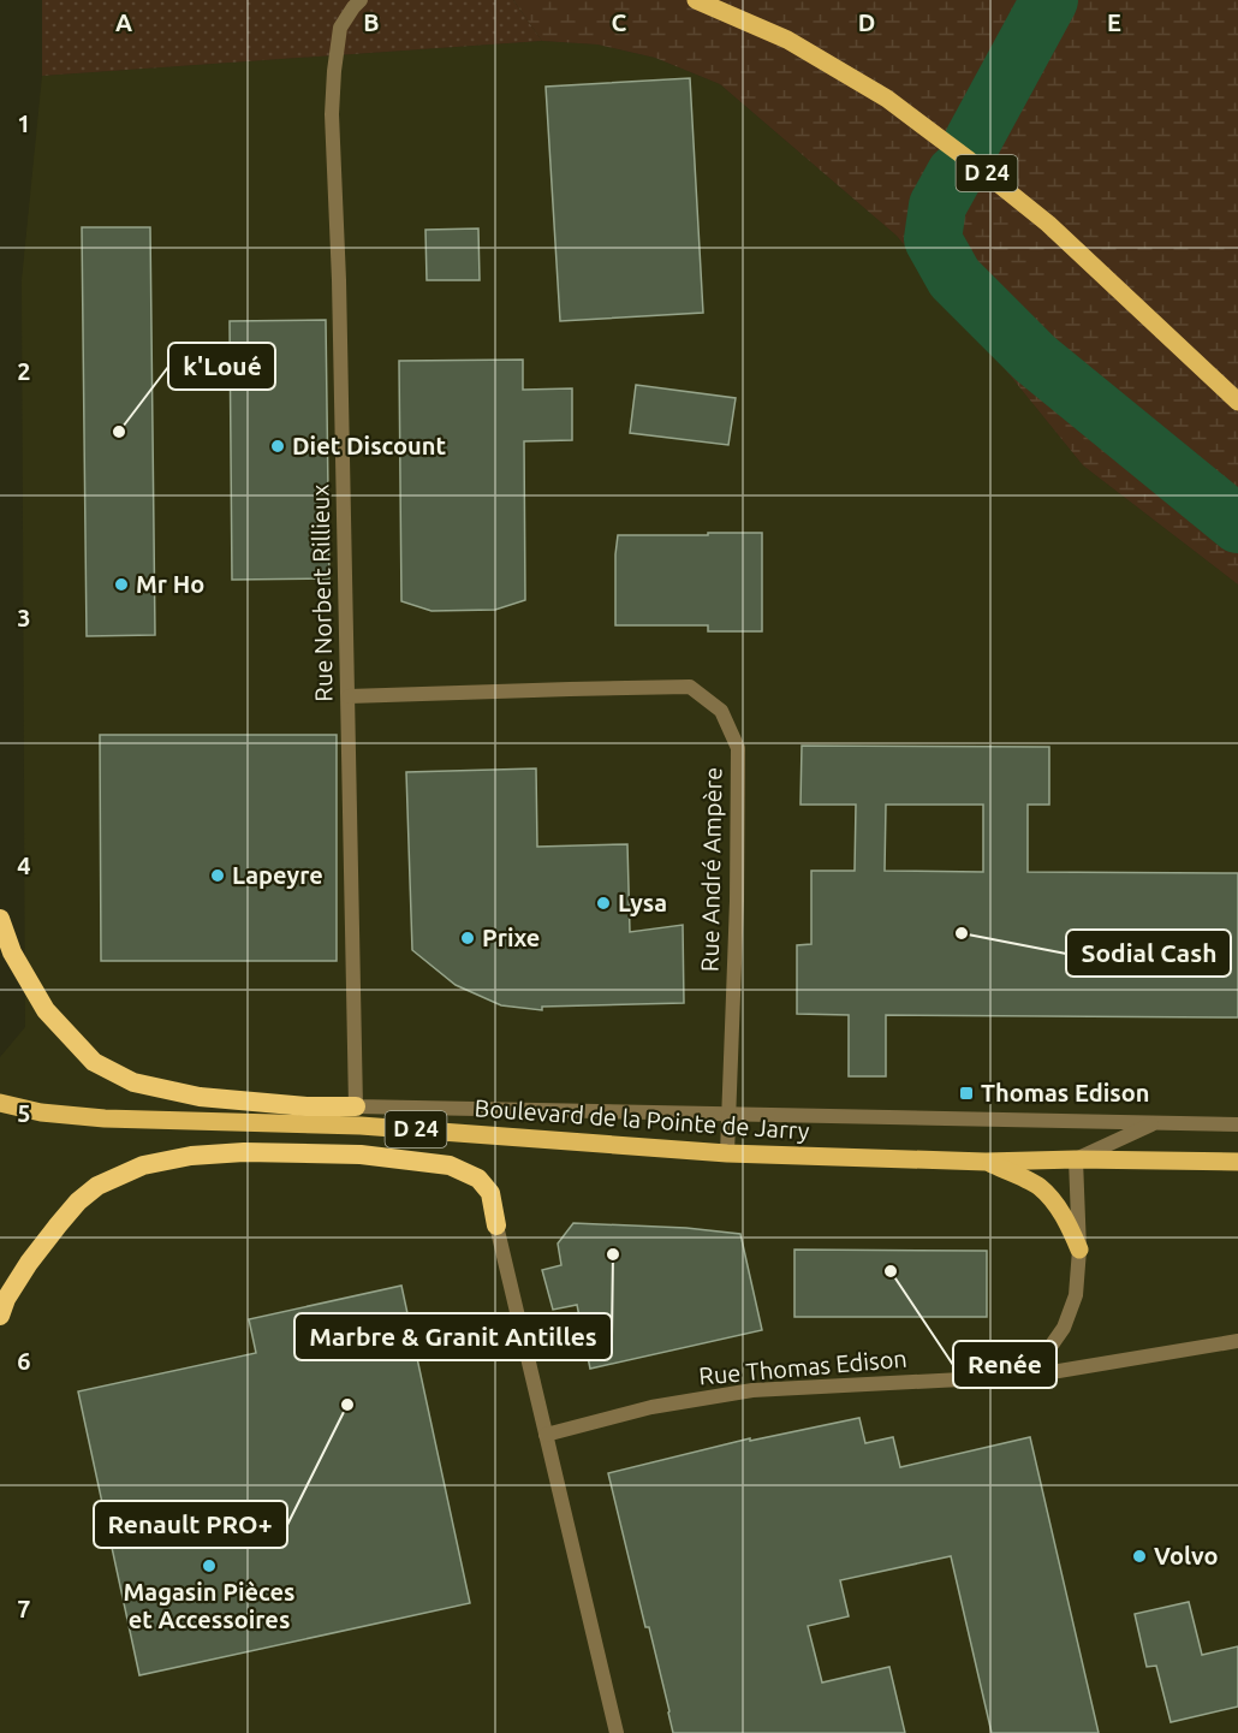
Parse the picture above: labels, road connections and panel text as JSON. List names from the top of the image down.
{
  "streets": {
    "main road": ["D 24", "Boulevard de la Pointe de Jarry"],
    "street": ["Rue Norbert Rillieux", "Rue André Ampère", "Rue Thomas Edison"]
  },
  "crossings": [
    ["Rue Norbert Rillieux", "Rue André Ampère"],
    ["Rue Norbert Rillieux", "Boulevard de la Pointe de Jarry"],
    ["Rue André Ampère", "Boulevard de la Pointe de Jarry"]
  ],
  "places": {
    "other": [
      "k'Loué",
      "Diet Discount",
      "Mr Ho",
      "Lapeyre",
      "Lysa",
      "Sodial Cash",
      "Prixe",
      "Marbre & Granit Antilles",
      "Renée",
      "Renault PRO+",
      "Volvo",
      "Magasin Pièces et Accessoires"
    ],
    "transit": ["Thomas Edison"]
  },
  "grid": {
    "columns": [
      "A",
      "B",
      "C",
      "D",
      "E"
    ],
    "rows": [
      "1",
      "2",
      "3",
      "4",
      "5",
      "6",
      "7"
    ]
  }
}
